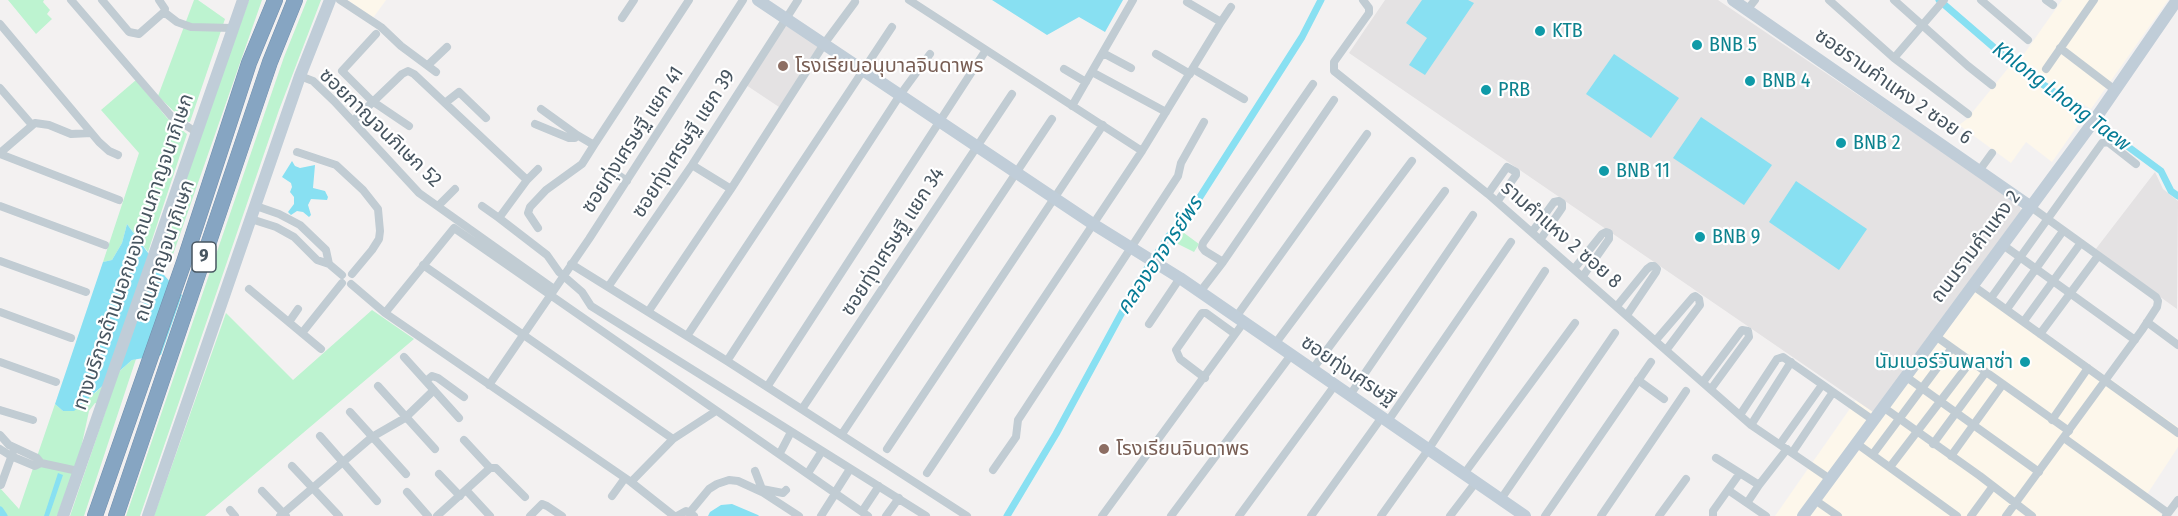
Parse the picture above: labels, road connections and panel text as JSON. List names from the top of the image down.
{
  "streets": {
    "highway": ["ถนนกาญจนาภิเษก", "9"],
    "main road": [
      "ซอยรามคำแหง 2 ซอย 6",
      "ถนนรามคำแหง 2",
      "ทางบริการด้านนอกของถนนกาญจนาภิเษก",
      "ซอยทุ่งเศรษฐี"
    ],
    "street": [
      "ซอยกาญจนภิเษก 52",
      "ซอยทุ่งเศรษฐี แยก 41",
      "ซอยทุ่งเศรษฐี แยก 39",
      "รามคำแหง 2 ซอย 8",
      "ซอยทุ่งเศรษฐี แยก 34"
    ]
  },
  "crossings": [
    ["ซอยรามคำแหง 2 ซอย 6", "ถนนรามคำแหง 2"],
    ["ซอยกาญจนภิเษก 52", "ซอยทุ่งเศรษฐี แยก 41"],
    ["ซอยทุ่งเศรษฐี แยก 39", "ซอยทุ่งเศรษฐี"],
    ["รามคำแหง 2 ซอย 8", "ถนนรามคำแหง 2"],
    ["ซอยทุ่งเศรษฐี แยก 34", "ซอยทุ่งเศรษฐี"]
  ],
  "water": ["Khlong Lhong Taew", "คลองอาจารย์พร"],
  "places": [
    "KTB",
    "BNB 5",
    "โรงเรียนอนุบาลจินดาพร",
    "BNB 4",
    "PRB",
    "BNB 2",
    "BNB 11",
    "BNB 9",
    "นัมเบอร์วันพลาซ่า",
    "โรงเรียนจินดาพร"
  ]
}
